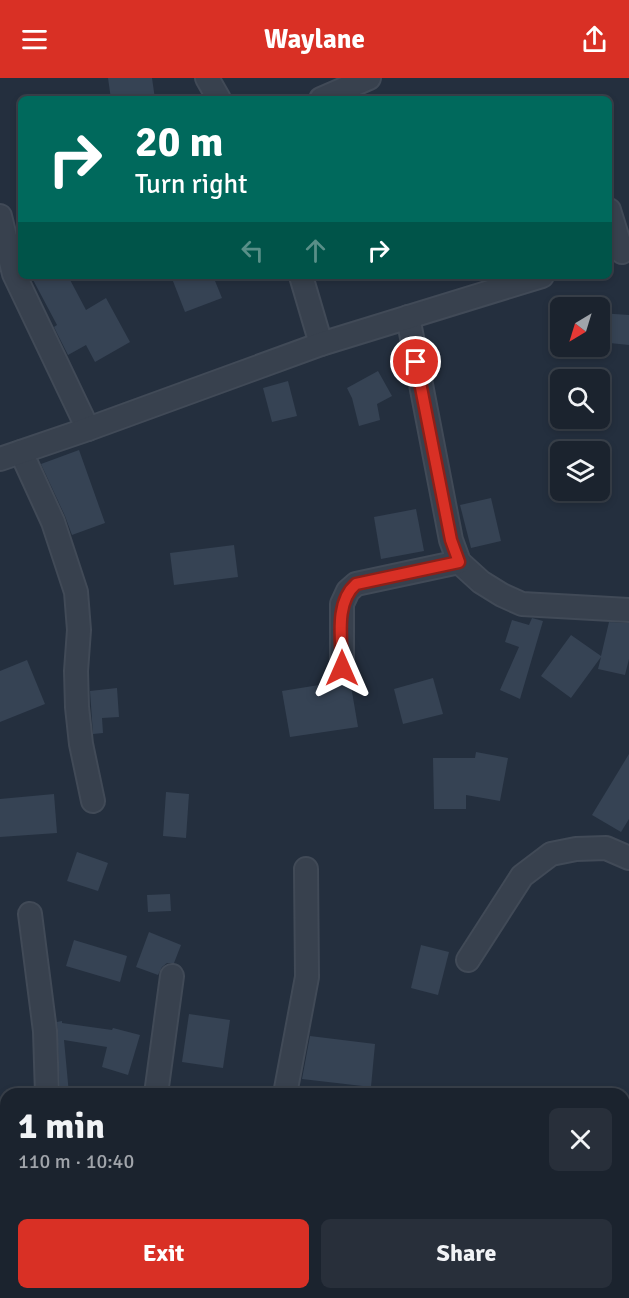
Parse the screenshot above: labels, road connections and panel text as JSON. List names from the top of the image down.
{
  "north": "bottom left",
  "page": {
    "header": "Waylane",
    "turn": ["20 m", "Turn right"],
    "heading": ["1 min", "110 m · 10:40"],
    "buttons": ["Exit", "Share"]
  }
}
